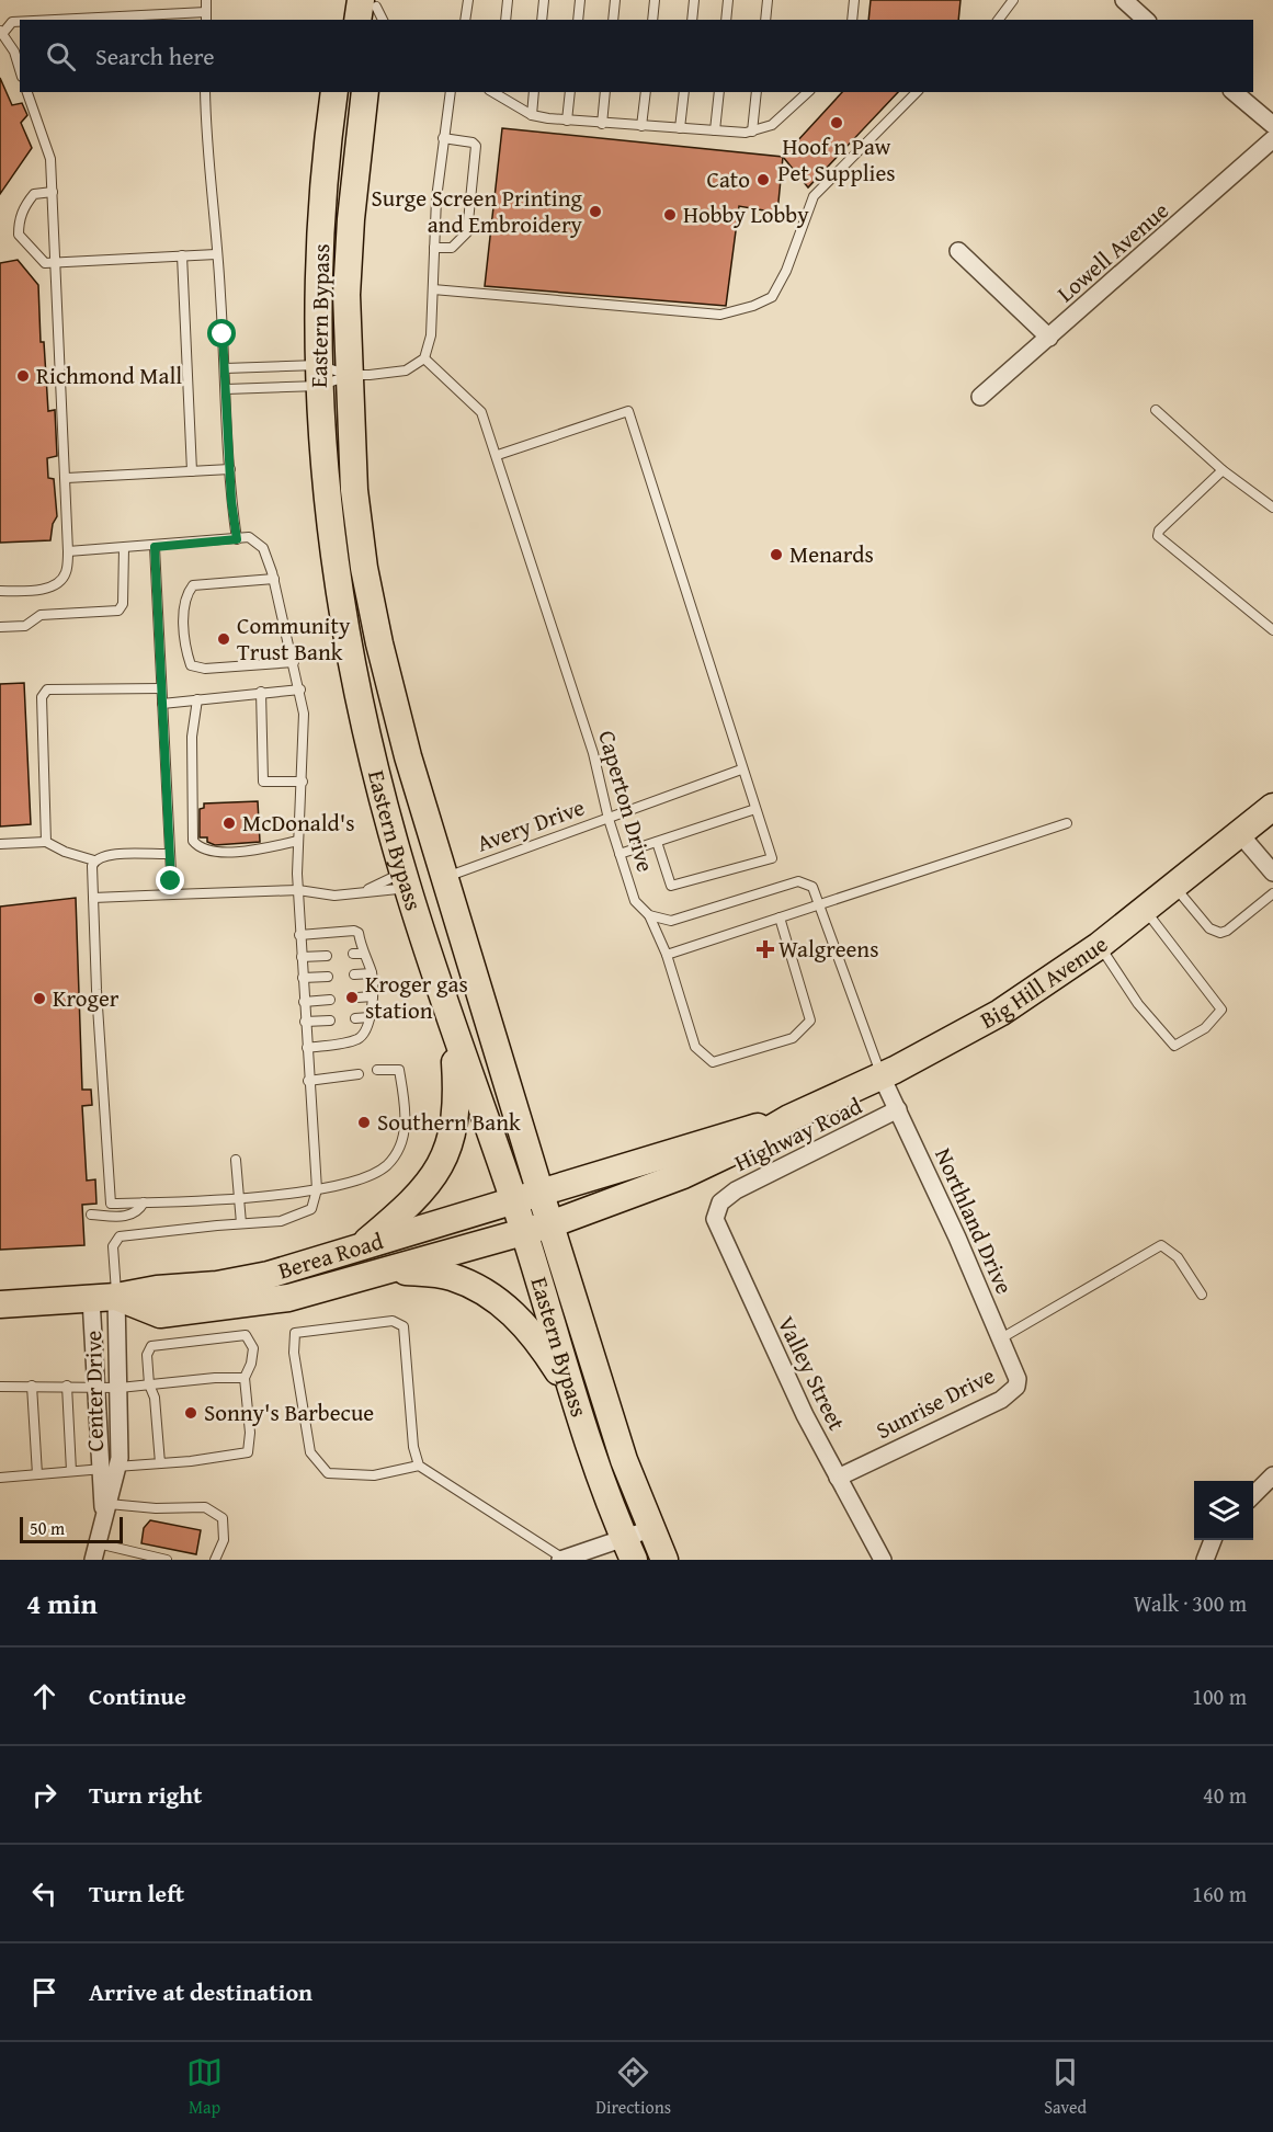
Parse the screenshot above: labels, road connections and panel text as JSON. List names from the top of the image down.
{
  "streets": {
    "main road": ["Eastern Bypass", "Big Hill Avenue", "Berea Road"],
    "street": [
      "Lowell Avenue",
      "Highway Road",
      "Northland Drive",
      "Valley Street",
      "Center Drive",
      "Sunrise Drive"
    ],
    "lane": ["Caperton Drive", "Avery Drive"]
  },
  "crossings": [
    ["Eastern Bypass", "Avery Drive"],
    ["Eastern Bypass", "Big Hill Avenue"],
    ["Eastern Bypass", "Berea Road"],
    ["Caperton Drive", "Avery Drive"],
    ["Big Hill Avenue", "Northland Drive"],
    ["Big Hill Avenue", "Berea Road"],
    ["Highway Road", "Northland Drive"],
    ["Highway Road", "Valley Street"],
    ["Northland Drive", "Sunrise Drive"],
    ["Berea Road", "Center Drive"],
    ["Valley Street", "Sunrise Drive"]
  ],
  "places": {
    "other": [
      "Hoof n Paw Pet Supplies",
      "Cato",
      "Surge Screen Printing and Embroidery",
      "Hobby Lobby",
      "Richmond Mall",
      "Menards",
      "Community Trust Bank",
      "McDonald's",
      "Kroger gas station",
      "Kroger",
      "Southern Bank",
      "Sonny's Barbecue"
    ],
    "health": ["Walgreens"]
  },
  "scale_bar": "50 m",
  "page": {
    "search": "Search here",
    "scale": "50 m",
    "heading": ["4 min", "Walk · 300 m"],
    "list": [
      ["Continue", "100 m"],
      ["Turn right", "40 m"],
      ["Turn left", "160 m"],
      "Arrive at destination"
    ],
    "nav": ["Map", "Directions", "Saved"]
  }
}
